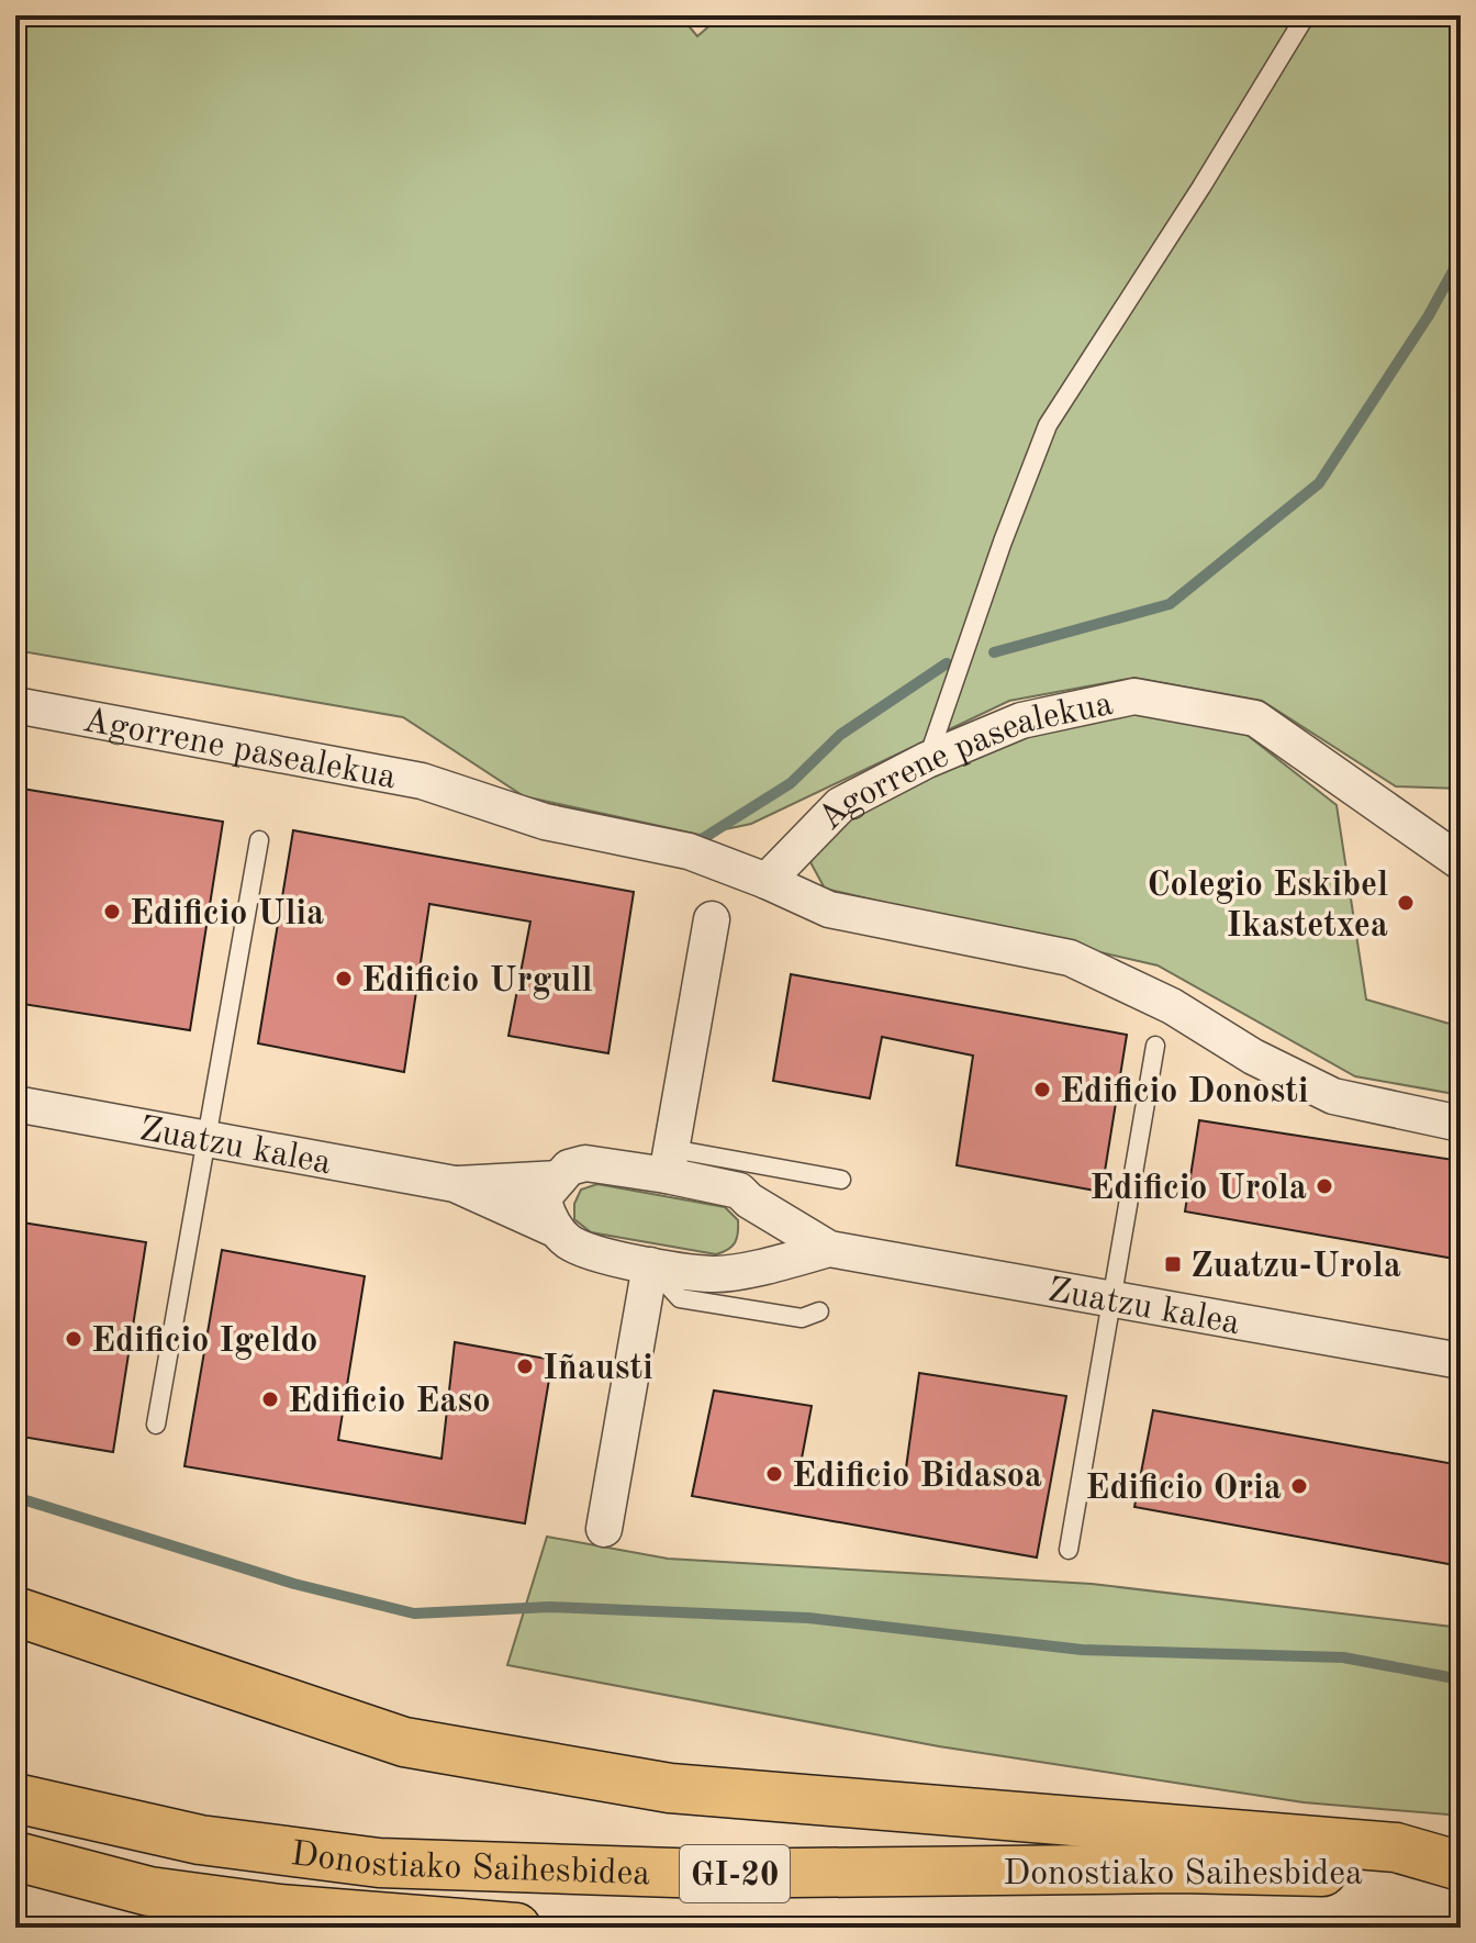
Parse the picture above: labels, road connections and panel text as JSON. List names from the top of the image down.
{
  "streets": {
    "highway": ["Donostiako Saihesbidea", "GI-20"],
    "street": ["Agorrene pasealekua", "Zuatzu kalea"]
  },
  "places": {
    "other": [
      "Colegio Eskibel Ikastetxea",
      "Edificio Ulia",
      "Edificio Urgull",
      "Edificio Donosti",
      "Edificio Urola",
      "Edificio Igeldo",
      "Iñausti",
      "Edificio Easo",
      "Edificio Bidasoa",
      "Edificio Oria"
    ],
    "transit": ["Zuatzu-Urola"]
  }
}
